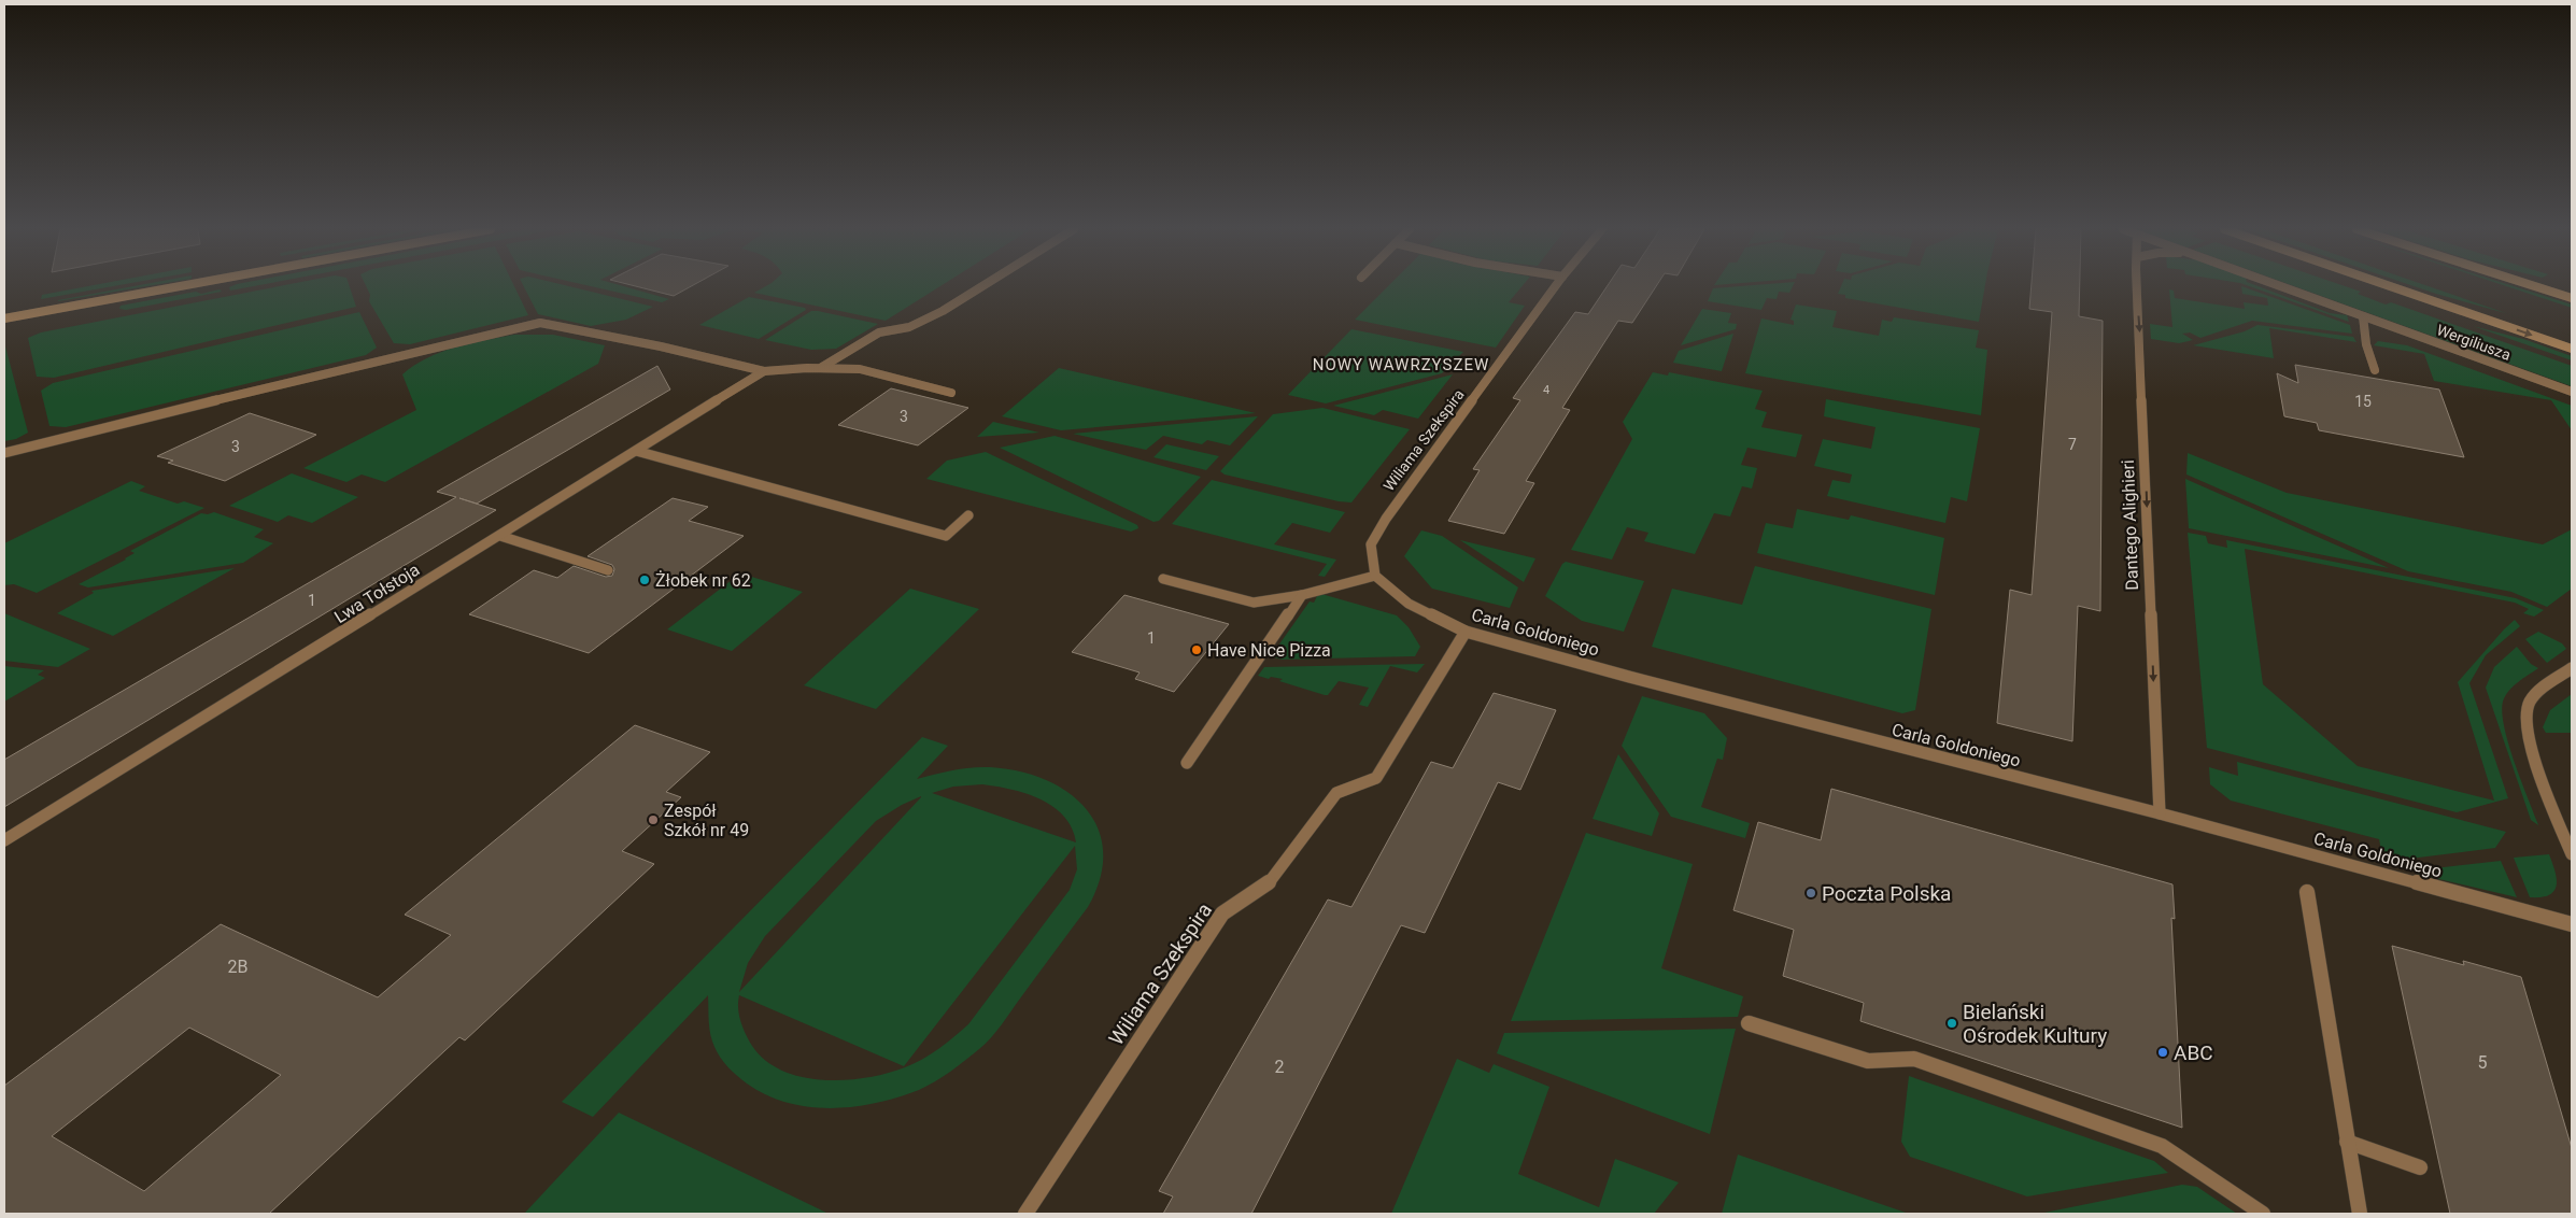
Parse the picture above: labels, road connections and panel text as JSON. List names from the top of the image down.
{
  "streets": {
    "street": [
      "Wergiliusza",
      "Wiliama Szekspira",
      "Dantego Alighieri",
      "Lwa Tołstoja",
      "Carla Goldoniego"
    ]
  },
  "crossings": [
    ["Wiliama Szekspira", "Carla Goldoniego"],
    ["Dantego Alighieri", "Carla Goldoniego"]
  ],
  "one_way": ["Dantego Alighieri"],
  "districts": ["NOWY WAWRZYSZEW"],
  "places": [
    "Żłobek nr 62",
    "Have Nice Pizza",
    "Zespół Szkół nr 49",
    "Poczta Polska",
    "Bielański Ośrodek Kultury",
    "ABC"
  ],
  "house_numbers": [
    "4",
    "15",
    "3",
    "7",
    "3",
    "1",
    "1",
    "2B",
    "5",
    "2"
  ]
}
